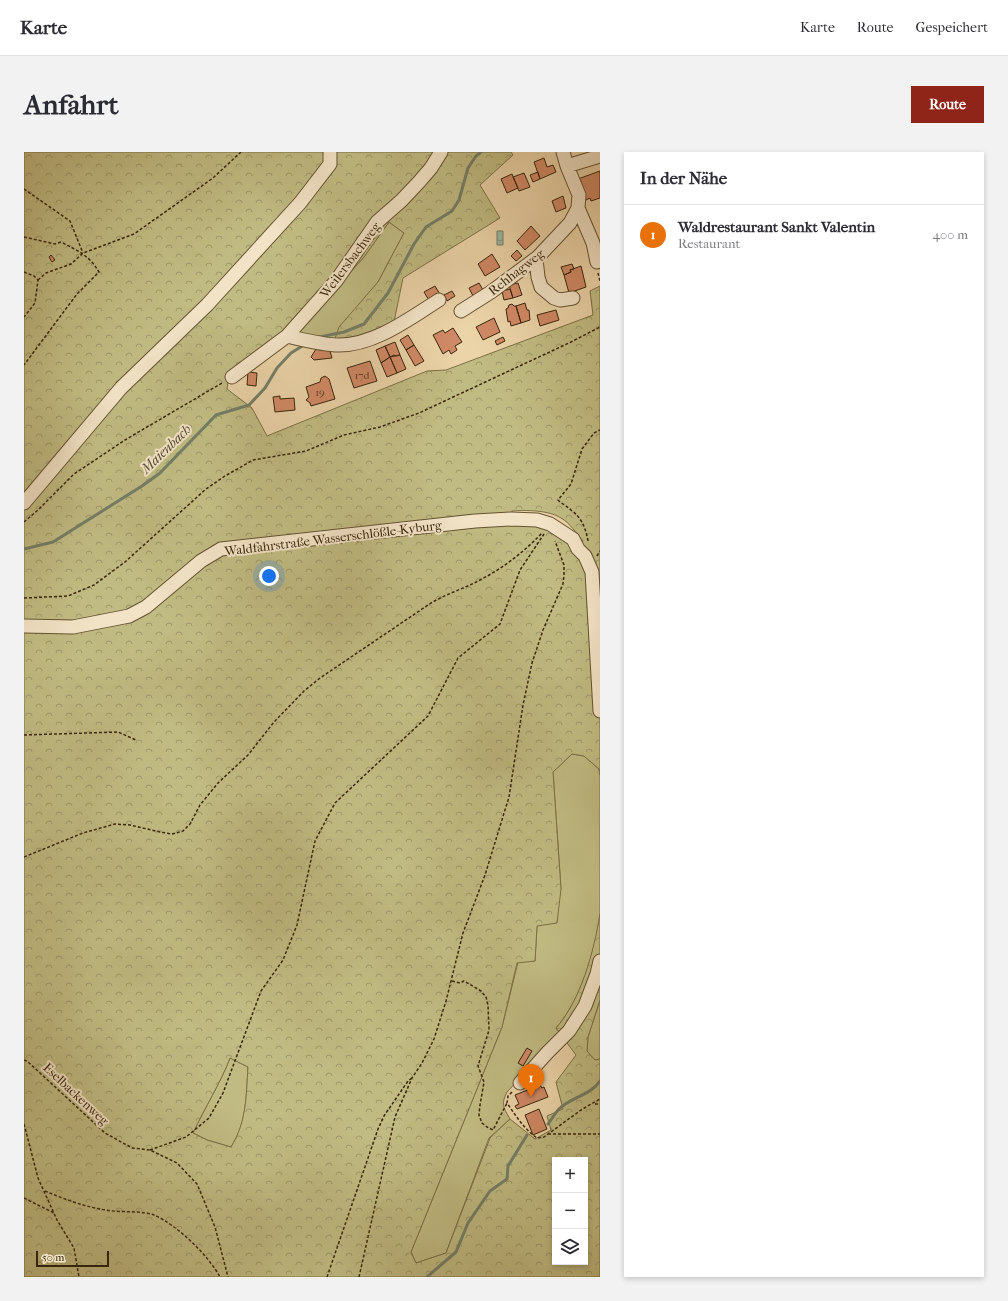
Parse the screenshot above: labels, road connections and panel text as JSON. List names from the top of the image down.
{
  "streets": {
    "street": ["Weilersbachweg", "Rehhagweg", "Waldfahrstraße Wasserschlößle-Kyburg"],
    "path": ["Eselbackenweg"]
  },
  "water": ["Maienbach"],
  "house_numbers": ["17d", "19"],
  "scale_bar": "50 m",
  "page": {
    "header": "Karte",
    "nav": ["Karte", "Route", "Gespeichert"],
    "buttons": "Route",
    "title": "Anfahrt",
    "heading": "In der Nähe",
    "list": [
      {
        "mark": "1",
        "name": "Waldrestaurant Sankt Valentin",
        "note": "Restaurant",
        "value": "400 m"
      }
    ],
    "pins": "1",
    "map_buttons": ["+", "−"],
    "scale": "50 m"
  }
}
